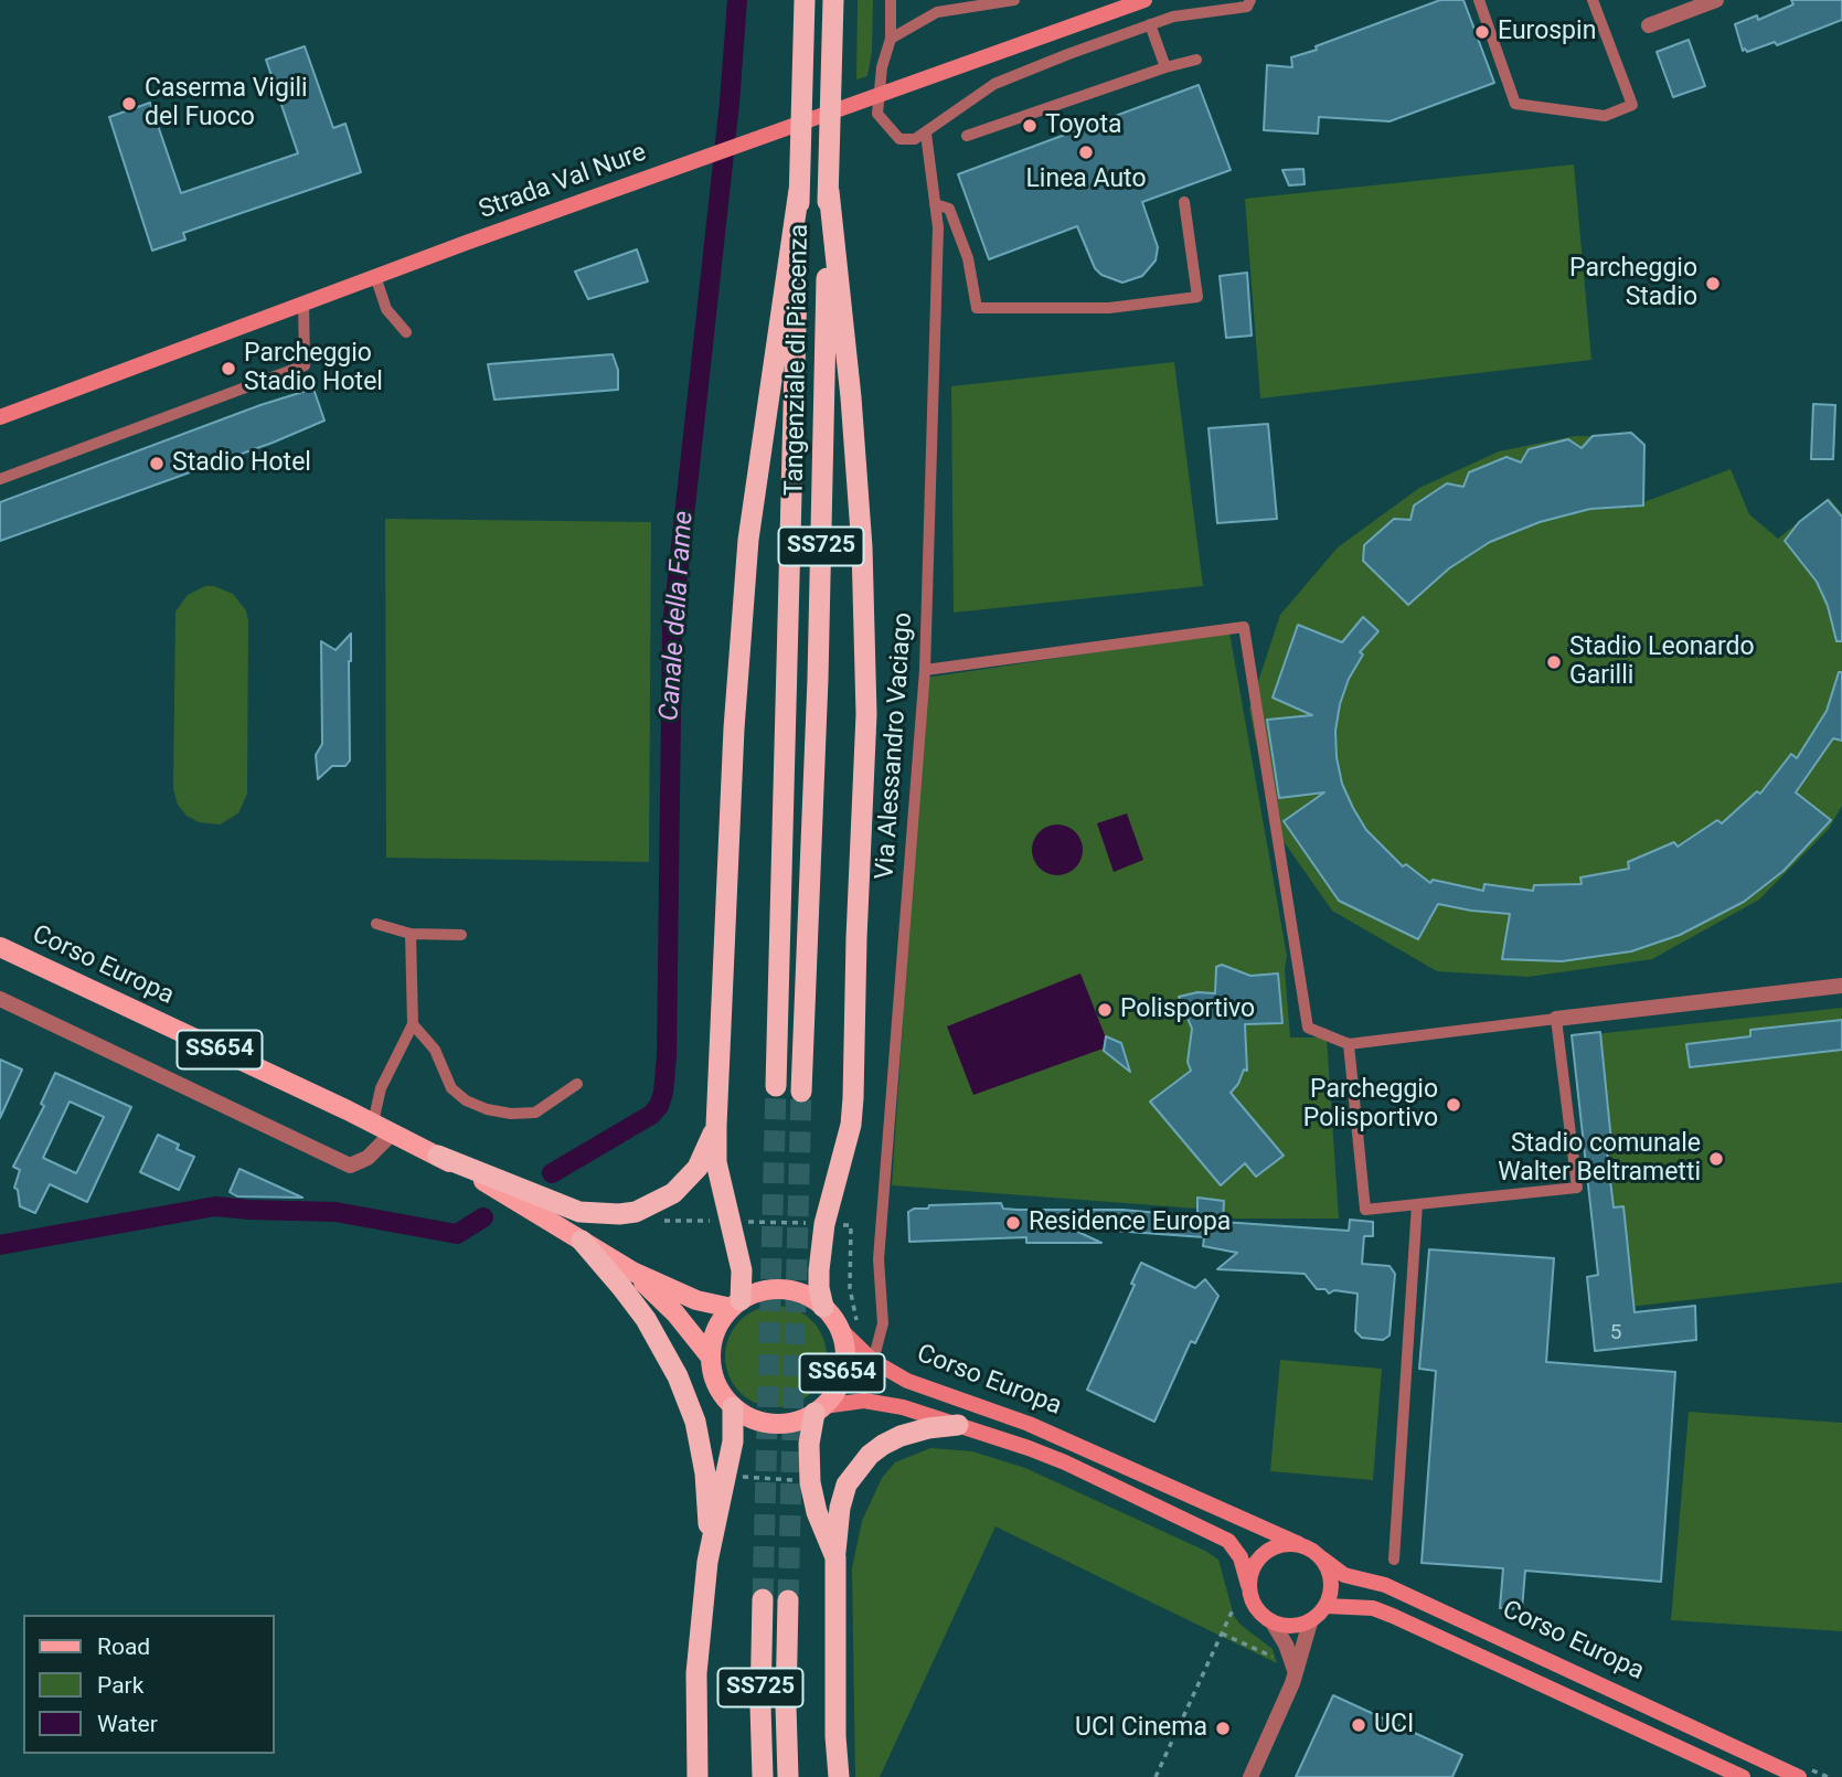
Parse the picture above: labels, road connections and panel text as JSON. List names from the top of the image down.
{
  "streets": {
    "highway": ["Tangenziale di Piacenza", "SS725"],
    "main road": ["Strada Val Nure", "Corso Europa", "SS654"],
    "lane": ["Via Alessandro Vaciago"]
  },
  "crossings": [
    ["Via Alessandro Vaciago", "Corso Europa"],
    ["Corso Europa", "SS654"]
  ],
  "water": ["Canale della Fame"],
  "places": [
    "Eurospin",
    "Caserma Vigili del Fuoco",
    "Toyota",
    "Linea Auto",
    "Parcheggio Stadio",
    "Parcheggio Stadio Hotel",
    "Stadio Hotel",
    "Stadio Leonardo Garilli",
    "Polisportivo",
    "Parcheggio Polisportivo",
    "Stadio comunale Walter Beltrametti",
    "Residence Europa",
    "UCI",
    "UCI Cinema"
  ],
  "house_numbers": ["5"],
  "legend": ["Road", "Park", "Water"]
}
